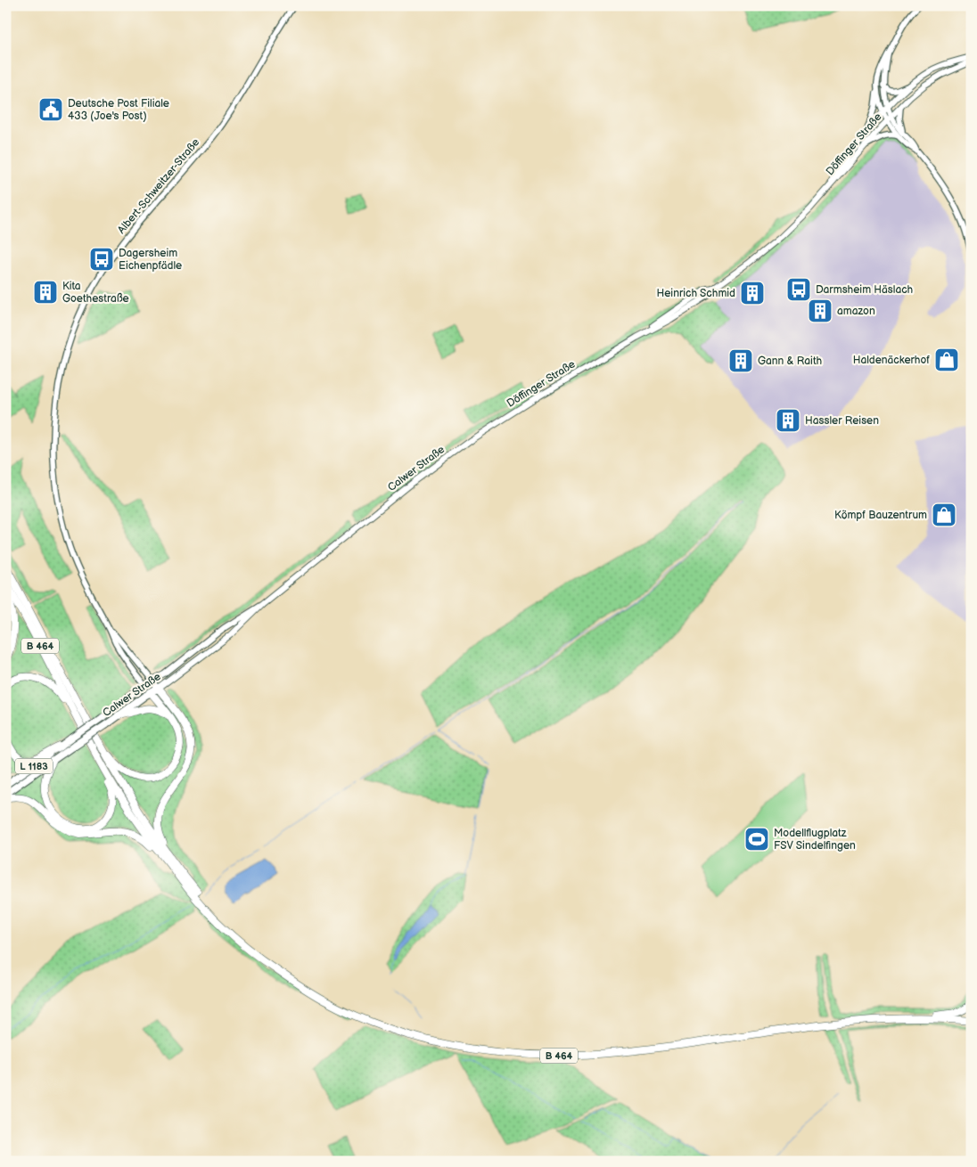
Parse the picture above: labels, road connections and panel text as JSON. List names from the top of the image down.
{
  "streets": {
    "highway": ["B 464"],
    "main road": ["Döffinger Straße", "Calwer Straße", "L 1183"],
    "street": ["Albert-Schweitzer-Straße"]
  },
  "crossings": [
    ["Döffinger Straße", "Calwer Straße"]
  ],
  "places": {
    "public building": ["Deutsche Post Filiale 433 (Joe's Post)"],
    "bus stop": ["Dagersheim Eichenpfädle", "Darmsheim Häslach"],
    "building": [
      "Kita Goethestraße",
      "Heinrich Schmid",
      "amazon",
      "Gann & Raith",
      "Hassler Reisen"
    ],
    "shop": ["Haldenäckerhof", "Kömpf Bauzentrum"],
    "sports": ["Modellflugplatz FSV Sindelfingen"]
  }
}
